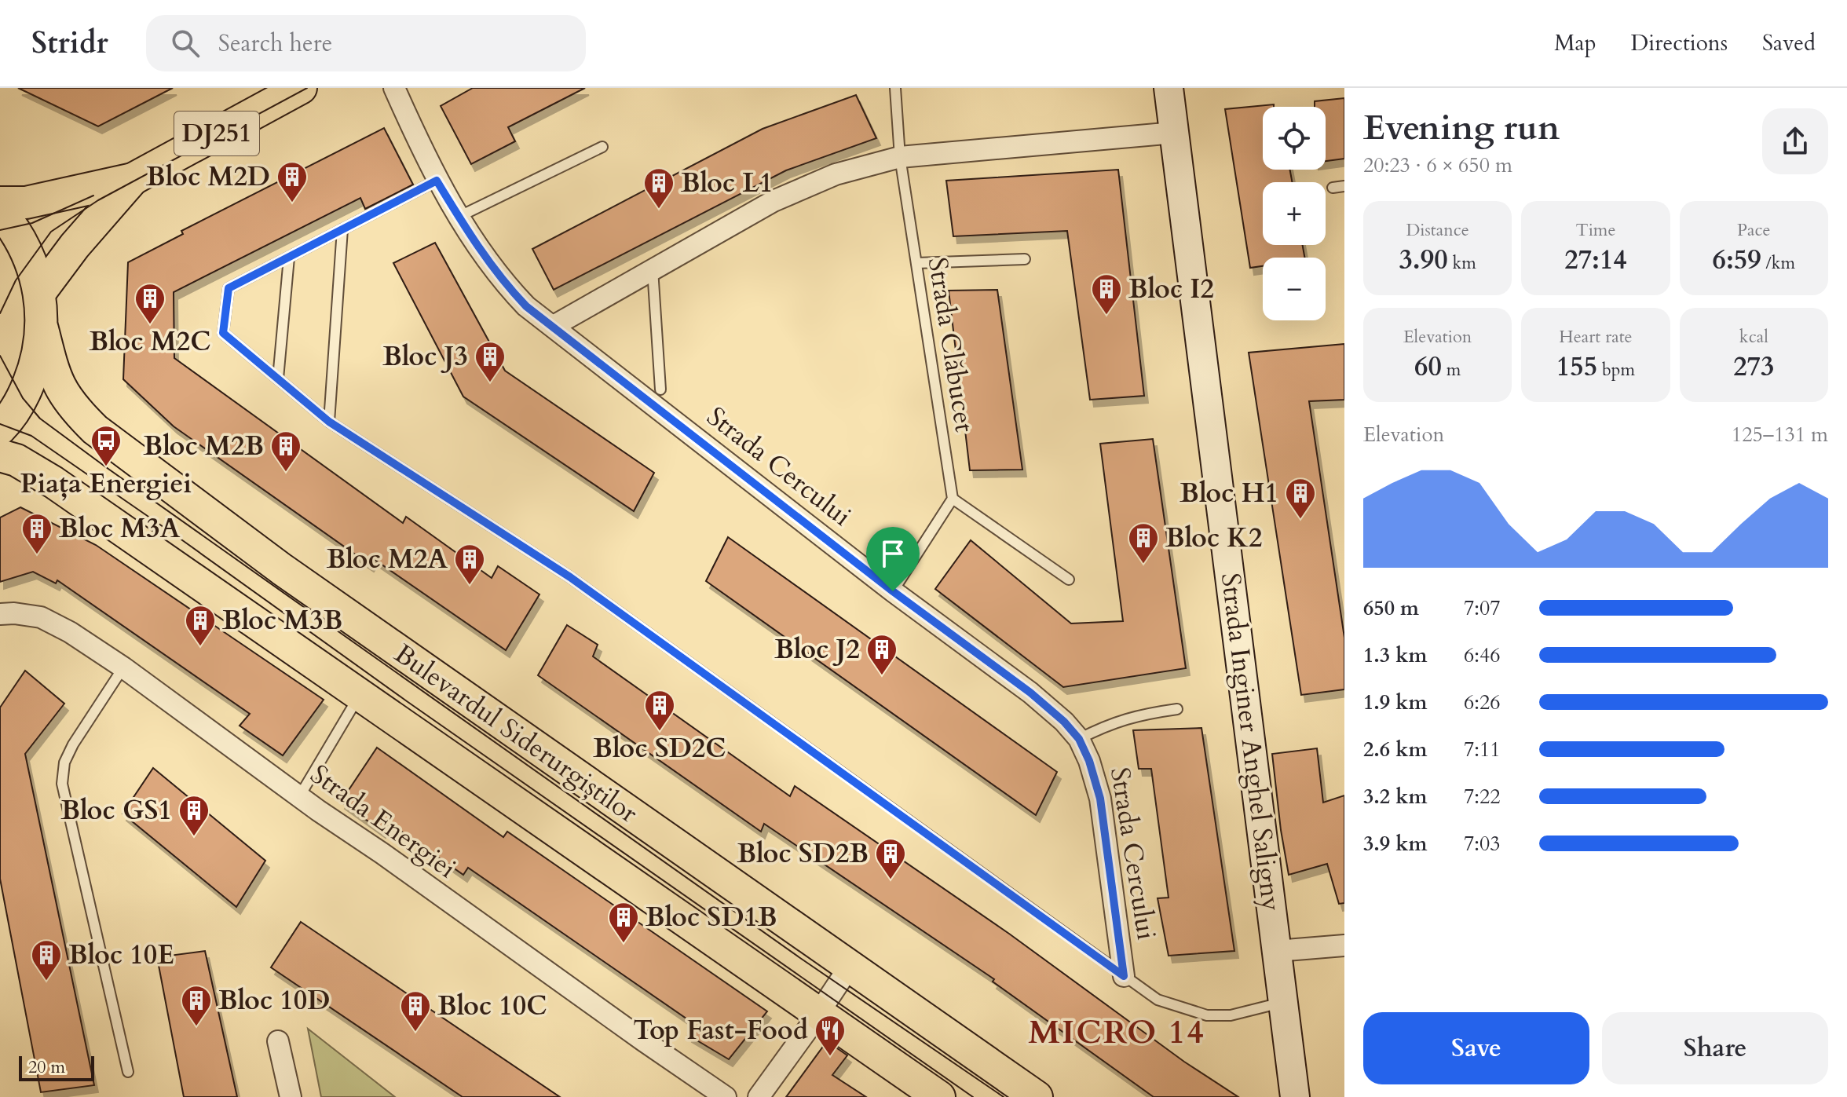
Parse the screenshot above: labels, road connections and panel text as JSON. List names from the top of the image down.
{
  "streets": {
    "main road": ["DJ251", "Bulevardul Siderurgiștilor", "Strada Inginer Anghel Saligny"],
    "street": ["Strada Cercului", "Strada Energiei"],
    "lane": ["Strada Clăbucet"]
  },
  "crossings": [
    ["Strada Cercului", "Strada Inginer Anghel Saligny"]
  ],
  "districts": ["MICRO 14"],
  "places": {
    "building": [
      "Bloc M2D",
      "Bloc L1",
      "Bloc I2",
      "Bloc M2C",
      "Bloc J3",
      "Bloc M2B",
      "Bloc H1",
      "Bloc M3A",
      "Bloc K2",
      "Bloc M2A",
      "Bloc M3B",
      "Bloc J2",
      "Bloc SD2C",
      "Bloc GS1",
      "Bloc SD2B",
      "Bloc SD1B",
      "Bloc 10E",
      "Bloc 10D",
      "Bloc 10C"
    ],
    "bus stop": ["Piața Energiei"],
    "restaurant": ["Top Fast-Food"]
  },
  "scale_bar": "20 m",
  "page": {
    "header": "Stridr",
    "search": "Search here",
    "nav": ["Map", "Directions", "Saved"],
    "heading": ["Evening run", "20:23 · 6 × 650 m"],
    "map_buttons": ["+", "−"],
    "stats": [
      ["Distance", "3.90 km"],
      ["Time", "27:14"],
      ["Pace", "6:59 /km"],
      ["Elevation", "60 m"],
      ["Heart rate", "155 bpm"],
      ["kcal", "273"]
    ],
    "chart": ["Elevation", "125–131 m"],
    "list": [
      {
        "name": "650 m",
        "note": "7:07"
      },
      {
        "name": "1.3 km",
        "note": "6:46"
      },
      {
        "name": "1.9 km",
        "note": "6:26"
      },
      {
        "name": "2.6 km",
        "note": "7:11"
      },
      {
        "name": "3.2 km",
        "note": "7:22"
      },
      {
        "name": "3.9 km",
        "note": "7:03"
      }
    ],
    "buttons": ["Save", "Share"],
    "scale": "20 m"
  }
}
